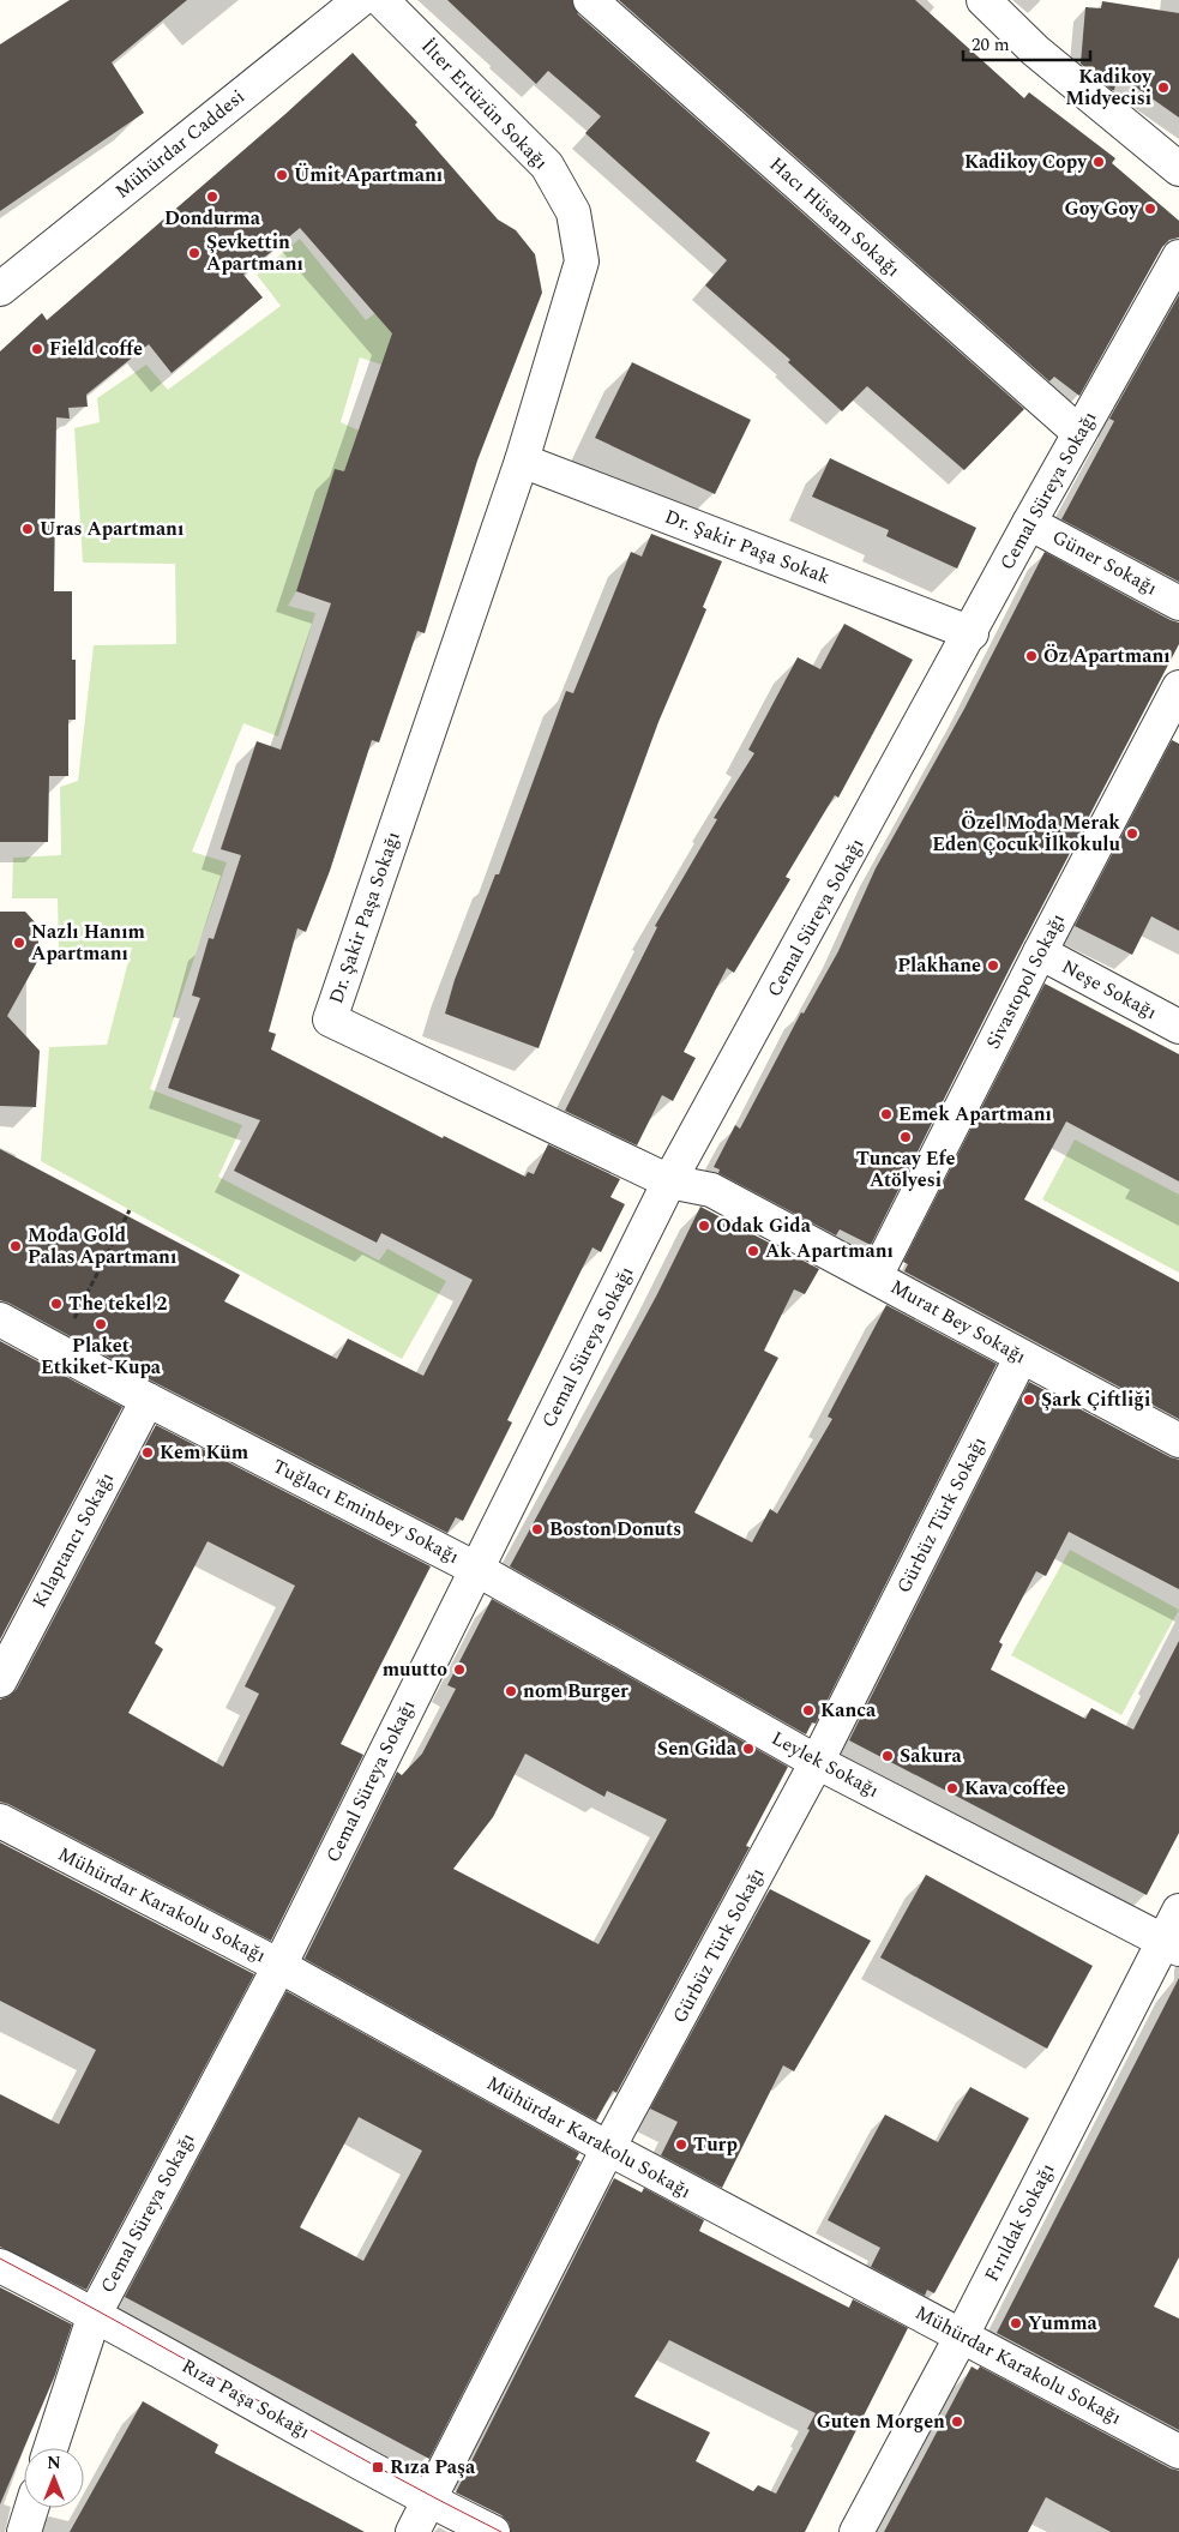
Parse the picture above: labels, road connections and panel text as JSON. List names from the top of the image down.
{
  "streets": {
    "street": [
      "İlter Ertüzün Sokağı",
      "Mühürdar Caddesi",
      "Hacı Hüsam Sokağı",
      "Cemal Süreya Sokağı",
      "Dr. Şakir Paşa Sokak",
      "Güner Sokağı",
      "Dr. Şakir Paşa Sokağı",
      "Sivastopol Sokağı",
      "Neşe Sokağı",
      "Murat Bey Sokağı",
      "Tuğlacı Eminbey Sokağı",
      "Gürbüz Türk Sokağı",
      "Kılaptancı Sokağı",
      "Leylek Sokağı",
      "Mühürdar Karakolu Sokağı",
      "Fırıldak Sokağı",
      "Rıza Paşa Sokağı"
    ]
  },
  "crossings": [
    ["İlter Ertüzün Sokağı", "Dr. Şakir Paşa Sokak"],
    ["İlter Ertüzün Sokağı", "Dr. Şakir Paşa Sokağı"],
    ["Hacı Hüsam Sokağı", "Cemal Süreya Sokağı"],
    ["Cemal Süreya Sokağı", "Dr. Şakir Paşa Sokak"],
    ["Cemal Süreya Sokağı", "Güner Sokağı"],
    ["Cemal Süreya Sokağı", "Dr. Şakir Paşa Sokağı"],
    ["Cemal Süreya Sokağı", "Murat Bey Sokağı"],
    ["Cemal Süreya Sokağı", "Tuğlacı Eminbey Sokağı"],
    ["Cemal Süreya Sokağı", "Leylek Sokağı"],
    ["Cemal Süreya Sokağı", "Mühürdar Karakolu Sokağı"],
    ["Cemal Süreya Sokağı", "Rıza Paşa Sokağı"],
    ["Dr. Şakir Paşa Sokak", "Dr. Şakir Paşa Sokağı"],
    ["Dr. Şakir Paşa Sokağı", "Murat Bey Sokağı"],
    ["Sivastopol Sokağı", "Neşe Sokağı"],
    ["Sivastopol Sokağı", "Murat Bey Sokağı"],
    ["Murat Bey Sokağı", "Gürbüz Türk Sokağı"],
    ["Tuğlacı Eminbey Sokağı", "Kılaptancı Sokağı"],
    ["Tuğlacı Eminbey Sokağı", "Leylek Sokağı"],
    ["Gürbüz Türk Sokağı", "Leylek Sokağı"],
    ["Gürbüz Türk Sokağı", "Mühürdar Karakolu Sokağı"],
    ["Gürbüz Türk Sokağı", "Rıza Paşa Sokağı"],
    ["Leylek Sokağı", "Fırıldak Sokağı"],
    ["Mühürdar Karakolu Sokağı", "Fırıldak Sokağı"]
  ],
  "places": {
    "other": [
      "Kadikoy Midyecisi",
      "Kadikoy Copy",
      "Ümit Apartmanı",
      "Dondurma",
      "Goy Goy",
      "Şevkettin Apartmanı",
      "Field coffe",
      "Uras Apartmanı",
      "Öz Apartmanı",
      "Özel Moda Merak Eden Çocuk İlkokulu",
      "Nazlı Hanım Apartmanı",
      "Plakhane",
      "Emek Apartmanı",
      "Tuncay Efe Atölyesi",
      "Odak Gida",
      "Moda Gold Palas Apartmanı",
      "Ak Apartmanı",
      "The tekel 2",
      "Plaket Etkiket-Kupa",
      "Şark Çiftliği",
      "Kem Küm",
      "Boston Donuts",
      "muutto",
      "nom Burger",
      "Kanca",
      "Sen Gida",
      "Sakura",
      "Kava coffee",
      "Turp",
      "Yumma",
      "Guten Morgen"
    ],
    "transit": ["Rıza Paşa"]
  },
  "scale_bar": "20 m",
  "north": "top"
}
